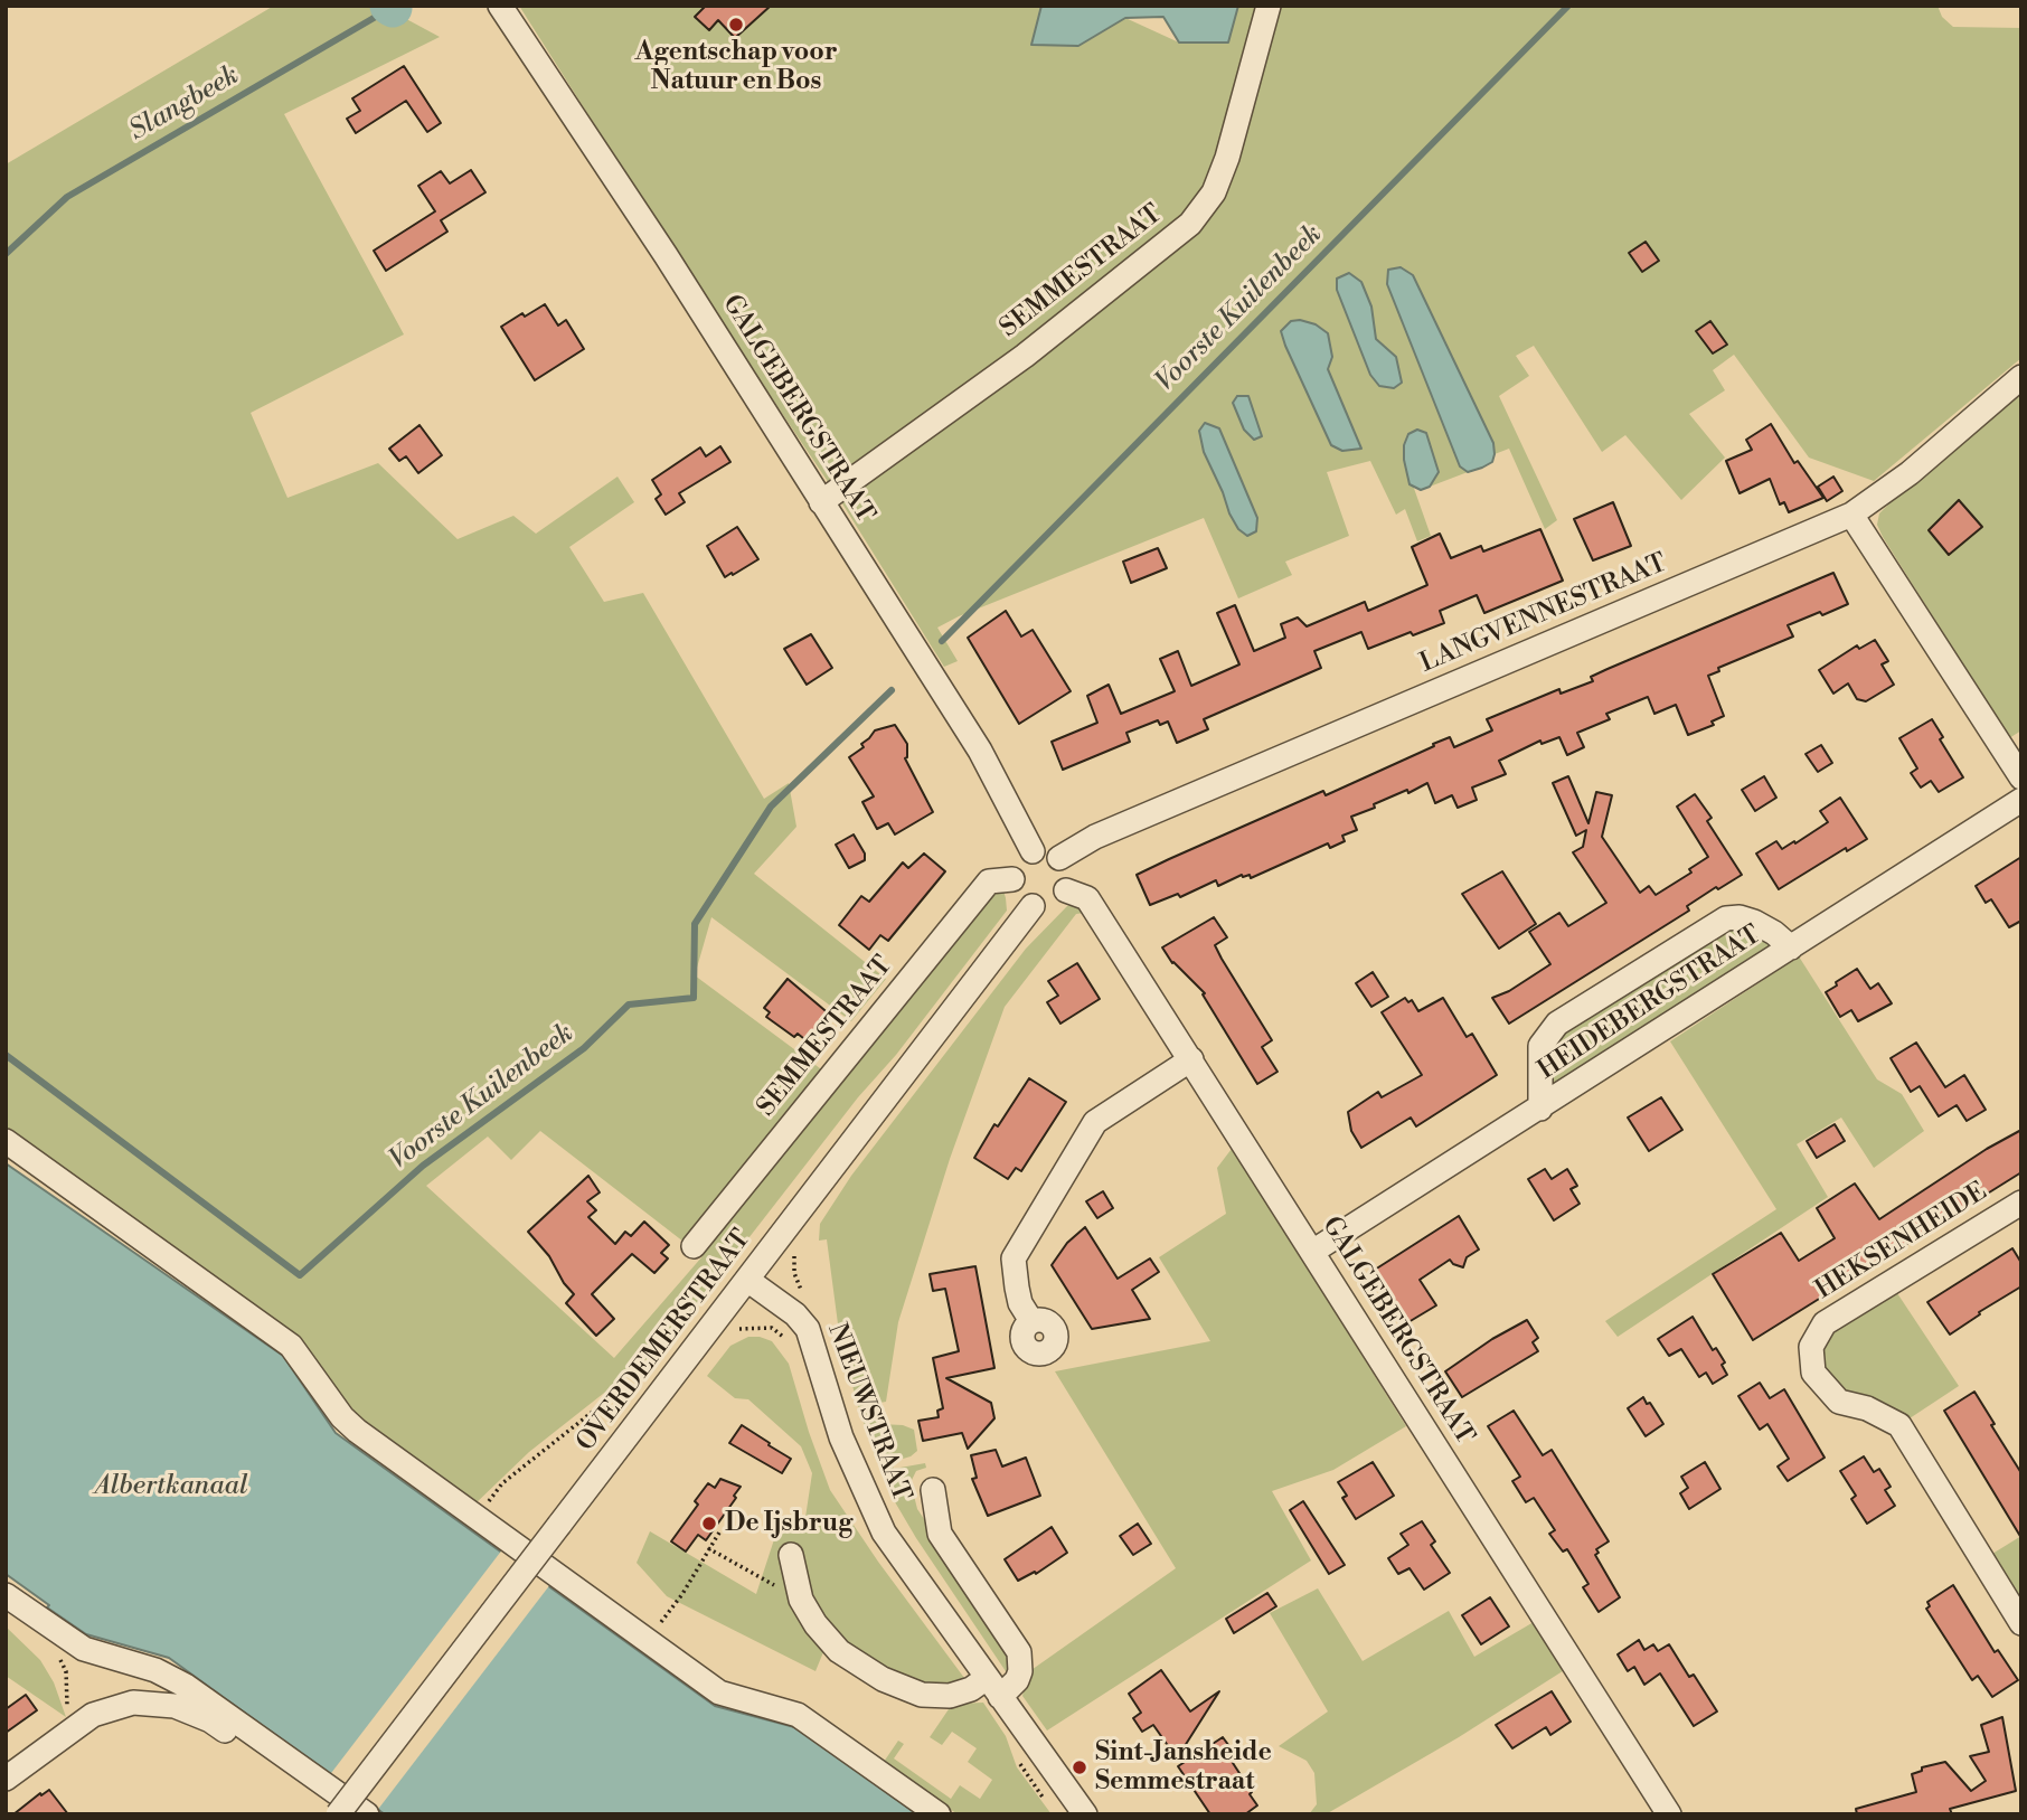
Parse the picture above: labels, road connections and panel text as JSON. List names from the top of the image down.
{
  "streets": {
    "street": [
      "SEMMESTRAAT",
      "GALGEBERGSTRAAT",
      "LANGVENNESTRAAT",
      "HEIDEBERGSTRAAT",
      "HEKSENHEIDE",
      "OVERDEMERSTRAAT",
      "NIEUWSTRAAT"
    ]
  },
  "crossings": [
    ["SEMMESTRAAT", "GALGEBERGSTRAAT"],
    ["SEMMESTRAAT", "LANGVENNESTRAAT"],
    ["SEMMESTRAAT", "OVERDEMERSTRAAT"],
    ["GALGEBERGSTRAAT", "LANGVENNESTRAAT"],
    ["GALGEBERGSTRAAT", "HEIDEBERGSTRAAT"],
    ["GALGEBERGSTRAAT", "OVERDEMERSTRAAT"],
    ["LANGVENNESTRAAT", "OVERDEMERSTRAAT"],
    ["OVERDEMERSTRAAT", "NIEUWSTRAAT"]
  ],
  "water": ["Slangbeek", "Voorste Kuilenbeek", "Albertkanaal"],
  "places": ["Agentschap voor Natuur en Bos", "De Ijsbrug", "Sint-Jansheide Semmestraat"]
}
